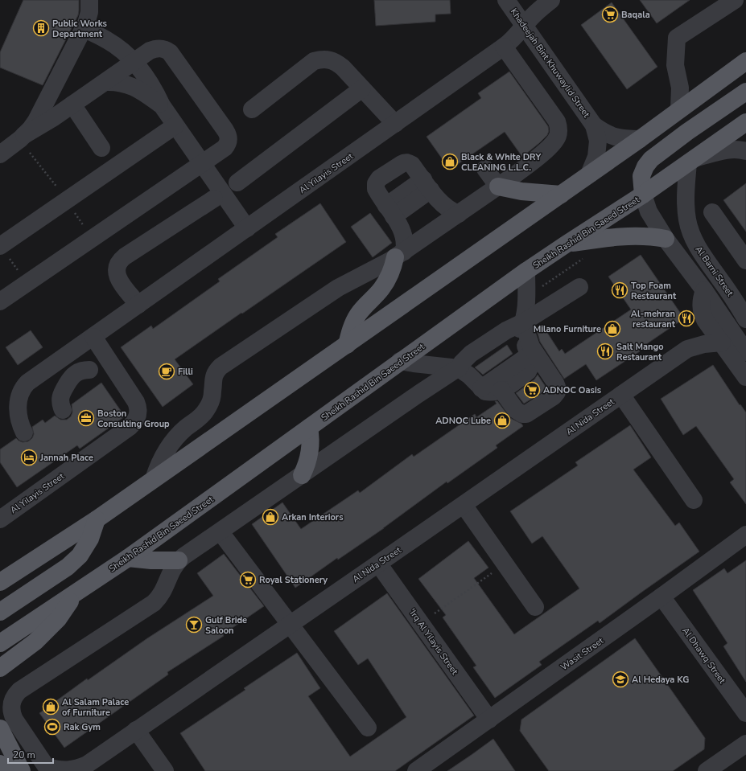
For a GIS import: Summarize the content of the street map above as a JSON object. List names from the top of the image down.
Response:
{
  "streets": {
    "main road": ["Sheikh Rashid Bin Saeed Street"],
    "street": [
      "Khadeejah Bint Khuwaylid Street",
      "Al Yilayis Street",
      "Al Barni Street",
      "Al Nida Street",
      "'Irq Al Yilayis Street",
      "Wasit Street",
      "Al Dhawq Street"
    ]
  },
  "crossings": [
    ["Khadeejah Bint Khuwaylid Street", "Al Yilayis Street"],
    ["Sheikh Rashid Bin Saeed Street", "Al Barni Street"],
    ["Al Nida Street", "'Irq Al Yilayis Street"],
    ["'Irq Al Yilayis Street", "Wasit Street"],
    ["Wasit Street", "Al Dhawq Street"]
  ],
  "places": {
    "supermarket": ["Baqala", "ADNOC Oasis", "Royal Stationery"],
    "building": ["Public Works Department"],
    "shop": [
      "Black & White DRY CLEANING L.L.C.",
      "Milano Furniture",
      "ADNOC Lube",
      "Arkan Interiors",
      "Al Salam Palace of Furniture"
    ],
    "restaurant": ["Top Foam Restaurant", "Al-mehran restaurant", "Salt Mango Restaurant"],
    "cafe": ["Filli"],
    "office": ["Boston Consulting Group"],
    "hotel": ["Jannah Place"],
    "bar": ["Gulf Bride Saloon"],
    "school or university": ["Al Hedaya KG"],
    "sports": ["Rak Gym"]
  },
  "scale_bar": "20 m"
}
